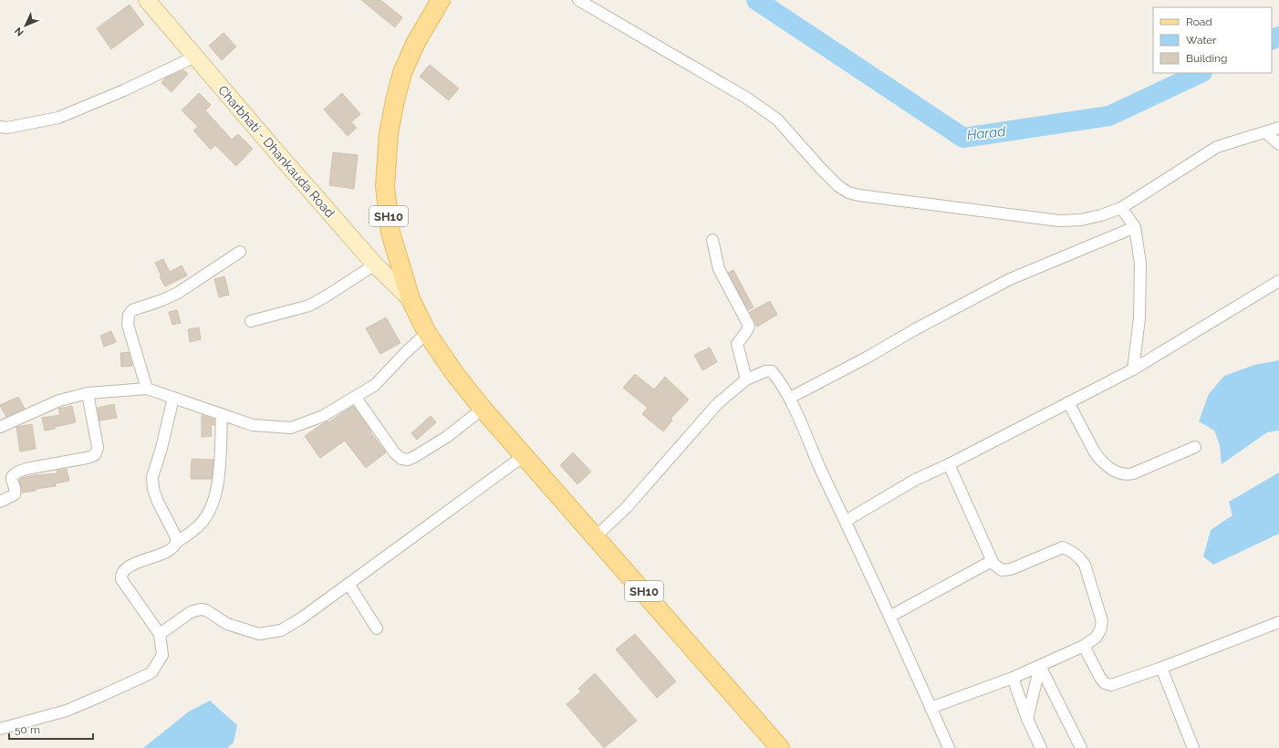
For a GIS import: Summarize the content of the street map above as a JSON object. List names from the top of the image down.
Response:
{
  "streets": {
    "main road": ["SH10"],
    "street": ["Charbhati - Dhankauda Road"]
  },
  "crossings": [
    ["Charbhati - Dhankauda Road", "SH10"]
  ],
  "water": ["Harad"],
  "legend": ["Road", "Water", "Building"],
  "scale_bar": "50 m",
  "north": "bottom left"
}
